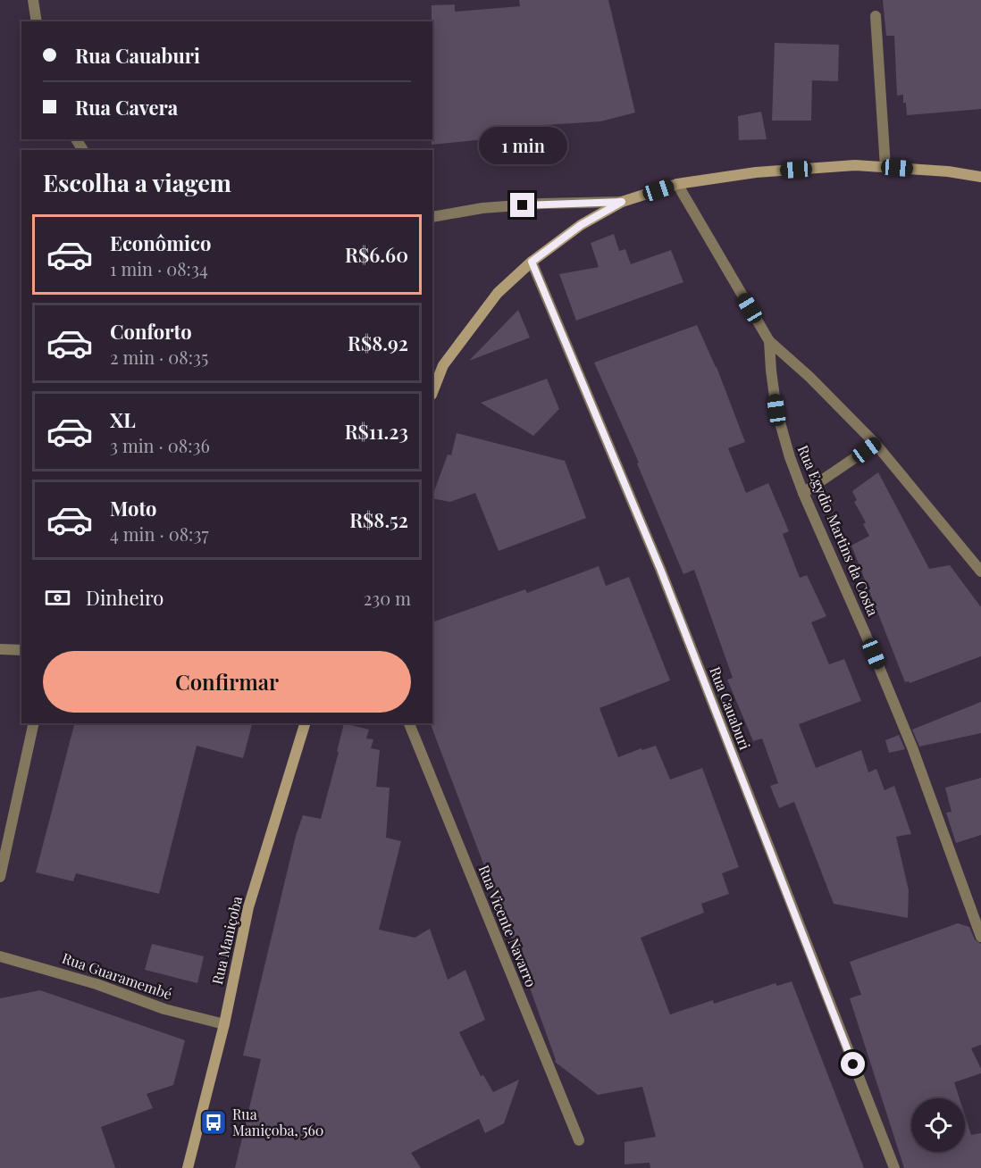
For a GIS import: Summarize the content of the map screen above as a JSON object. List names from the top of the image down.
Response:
{
  "streets": {
    "street": [
      "Rua Egydio Martins da Costa",
      "Rua Cauaburi",
      "Rua Vicente Navarro",
      "Rua Maniçoba",
      "Rua Guaramembé"
    ]
  },
  "crossings": [
    ["Rua Maniçoba", "Rua Guaramembé"]
  ],
  "places": {
    "bus stop": ["Rua Maniçoba, 560"]
  },
  "page": {
    "banner": ["Rua Cauaburi", "Rua Cavera"],
    "bubble": "1 min",
    "heading": "Escolha a viagem",
    "list": [
      {
        "name": "Econômico",
        "note": "1 min · 08:34",
        "value": "R$6.60"
      },
      {
        "name": "Conforto",
        "note": "2 min · 08:35",
        "value": "R$8.92"
      },
      {
        "name": "XL",
        "note": "3 min · 08:36",
        "value": "R$11.23"
      },
      {
        "name": "Moto",
        "note": "4 min · 08:37",
        "value": "R$8.52"
      }
    ],
    "pay": ["Dinheiro", "230 m"],
    "buttons": "Confirmar"
  }
}
